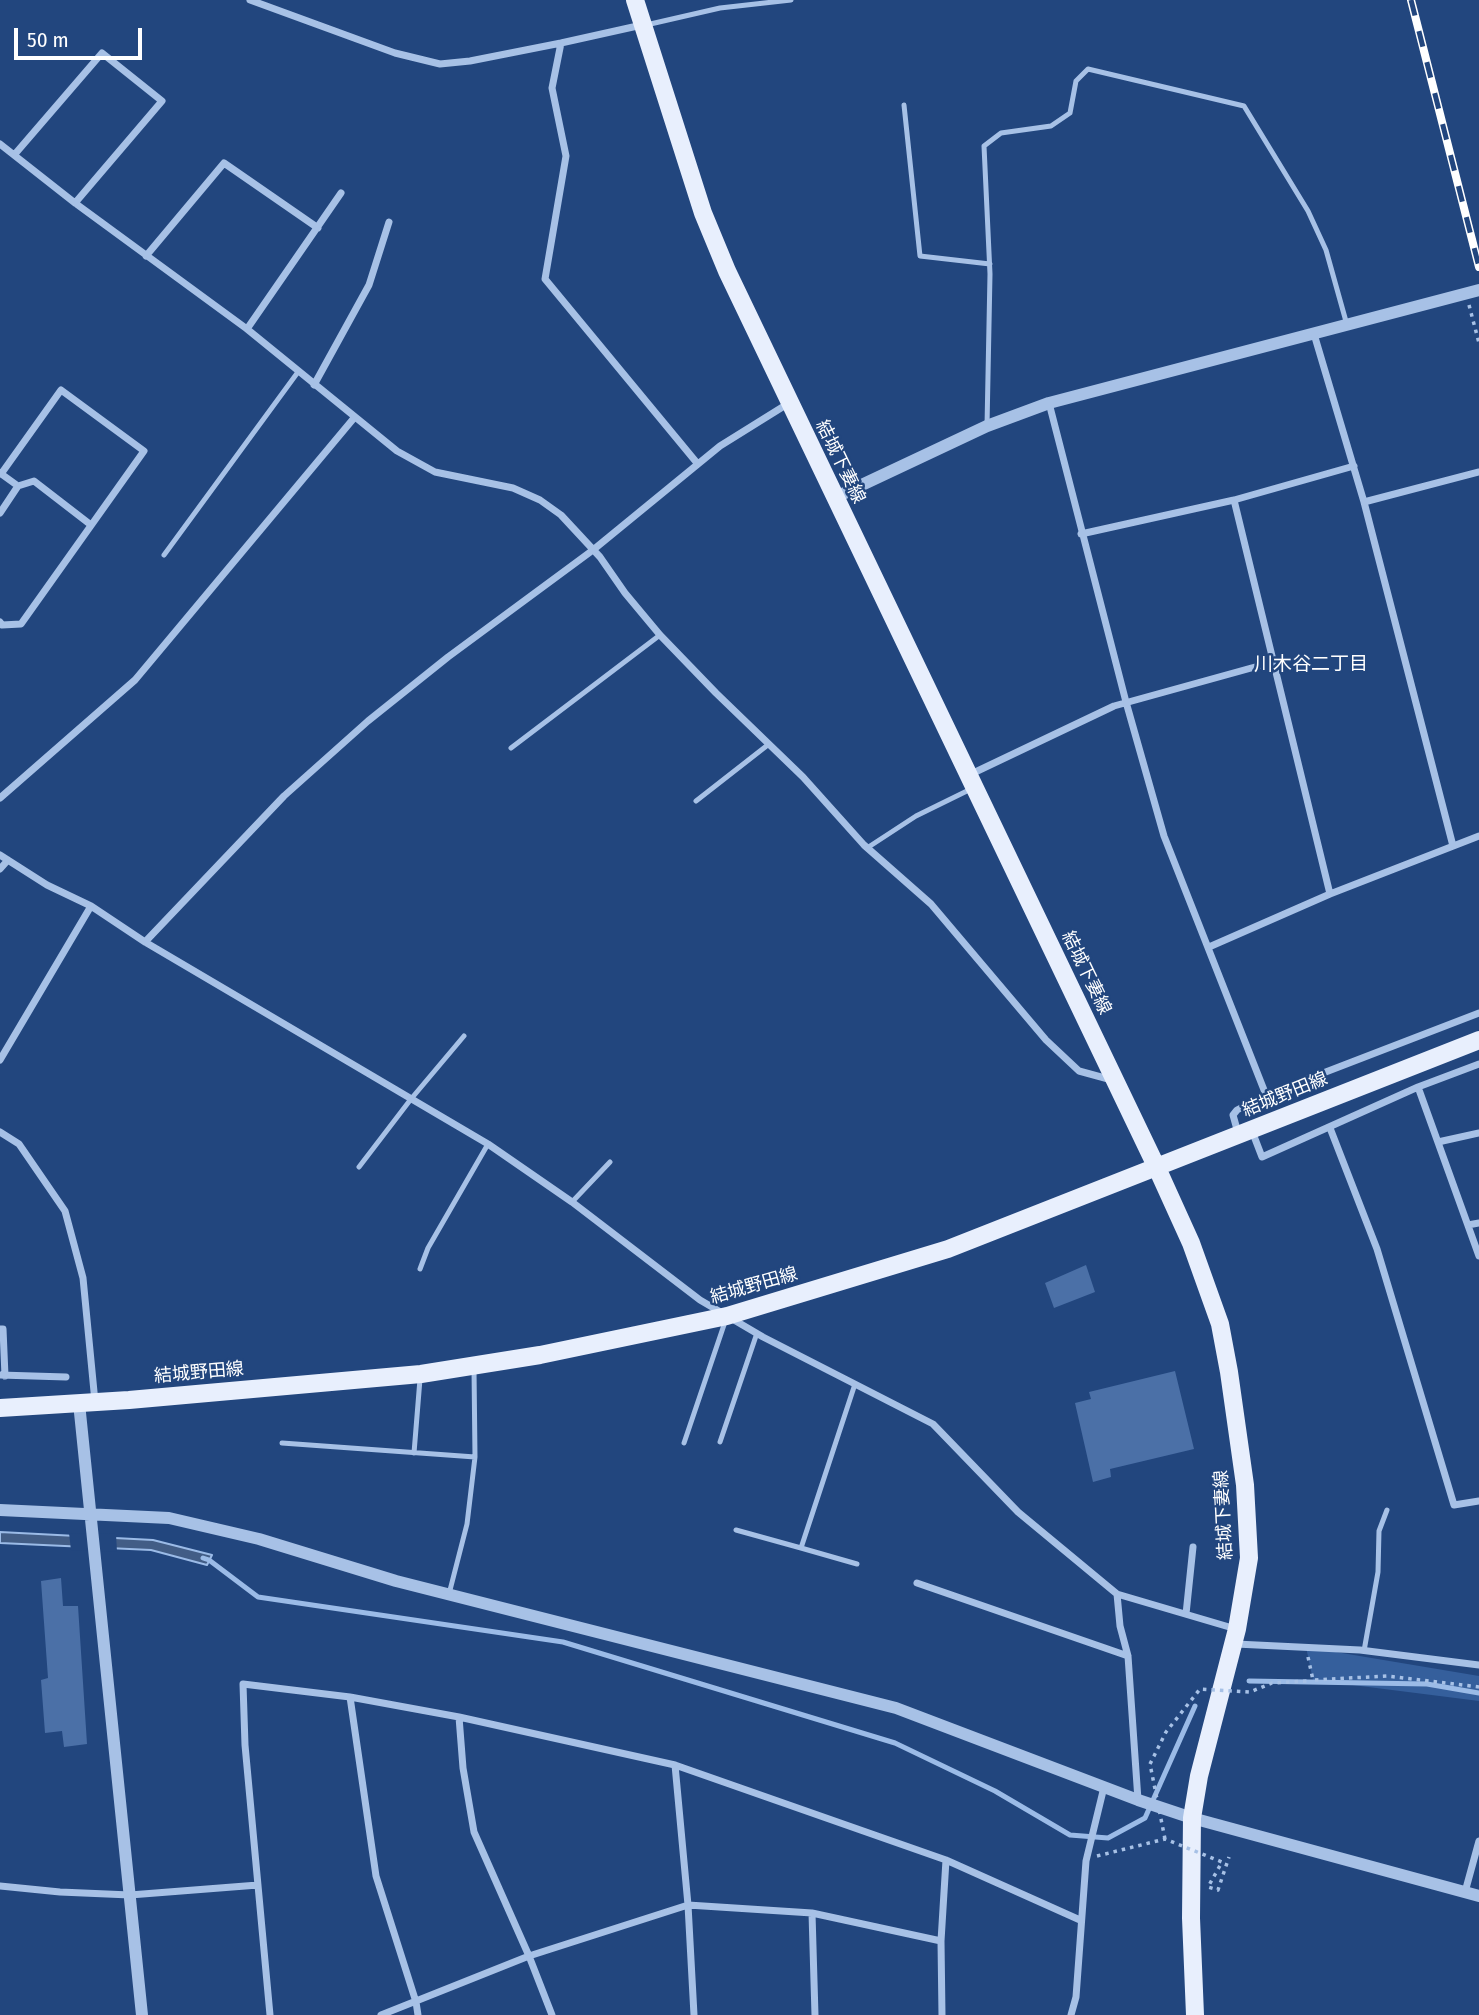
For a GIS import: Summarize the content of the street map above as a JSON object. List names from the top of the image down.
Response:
{
  "streets": {
    "main road": ["結城下妻線", "結城野田線"]
  },
  "crossings": [
    ["結城下妻線", "結城野田線"]
  ],
  "districts": ["川木谷二丁目"],
  "scale_bar": "50 m"
}
